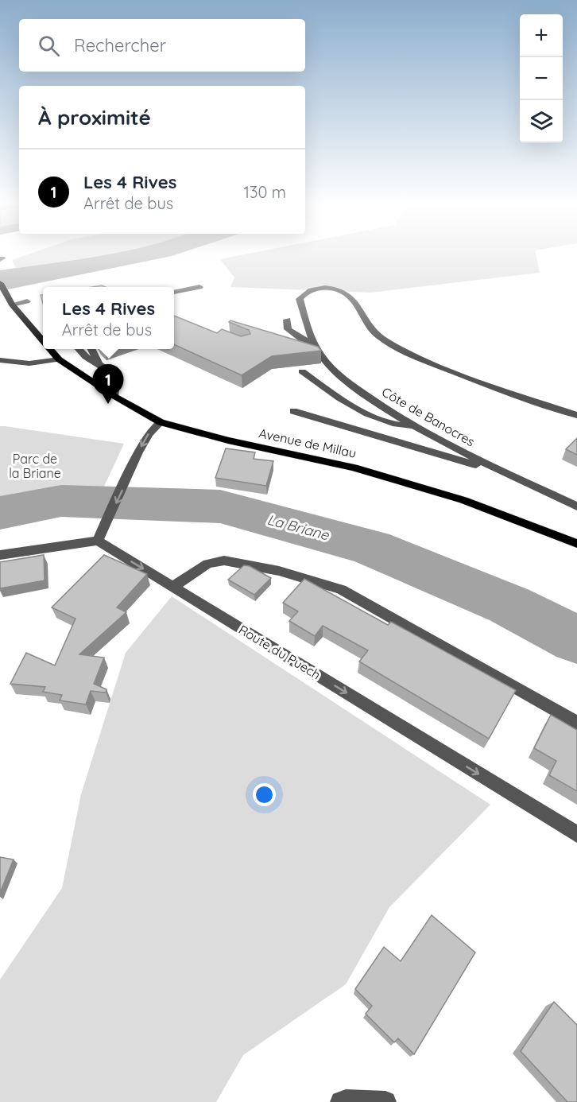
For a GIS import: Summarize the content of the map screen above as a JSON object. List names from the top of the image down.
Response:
{
  "streets": {
    "main road": ["Avenue de Millau"],
    "street": ["Côte de Banocres", "Route du Puech"]
  },
  "water": ["La Briane"],
  "parks": ["Parc de la Briane"],
  "page": {
    "map_buttons": ["+", "−"],
    "search": "Rechercher",
    "heading": "À proximité",
    "list": [
      {
        "mark": "1",
        "name": "Les 4 Rives",
        "note": "Arrêt de bus",
        "value": "130 m"
      }
    ],
    "popup": ["Les 4 Rives", "Arrêt de bus"],
    "pins": "1"
  }
}
